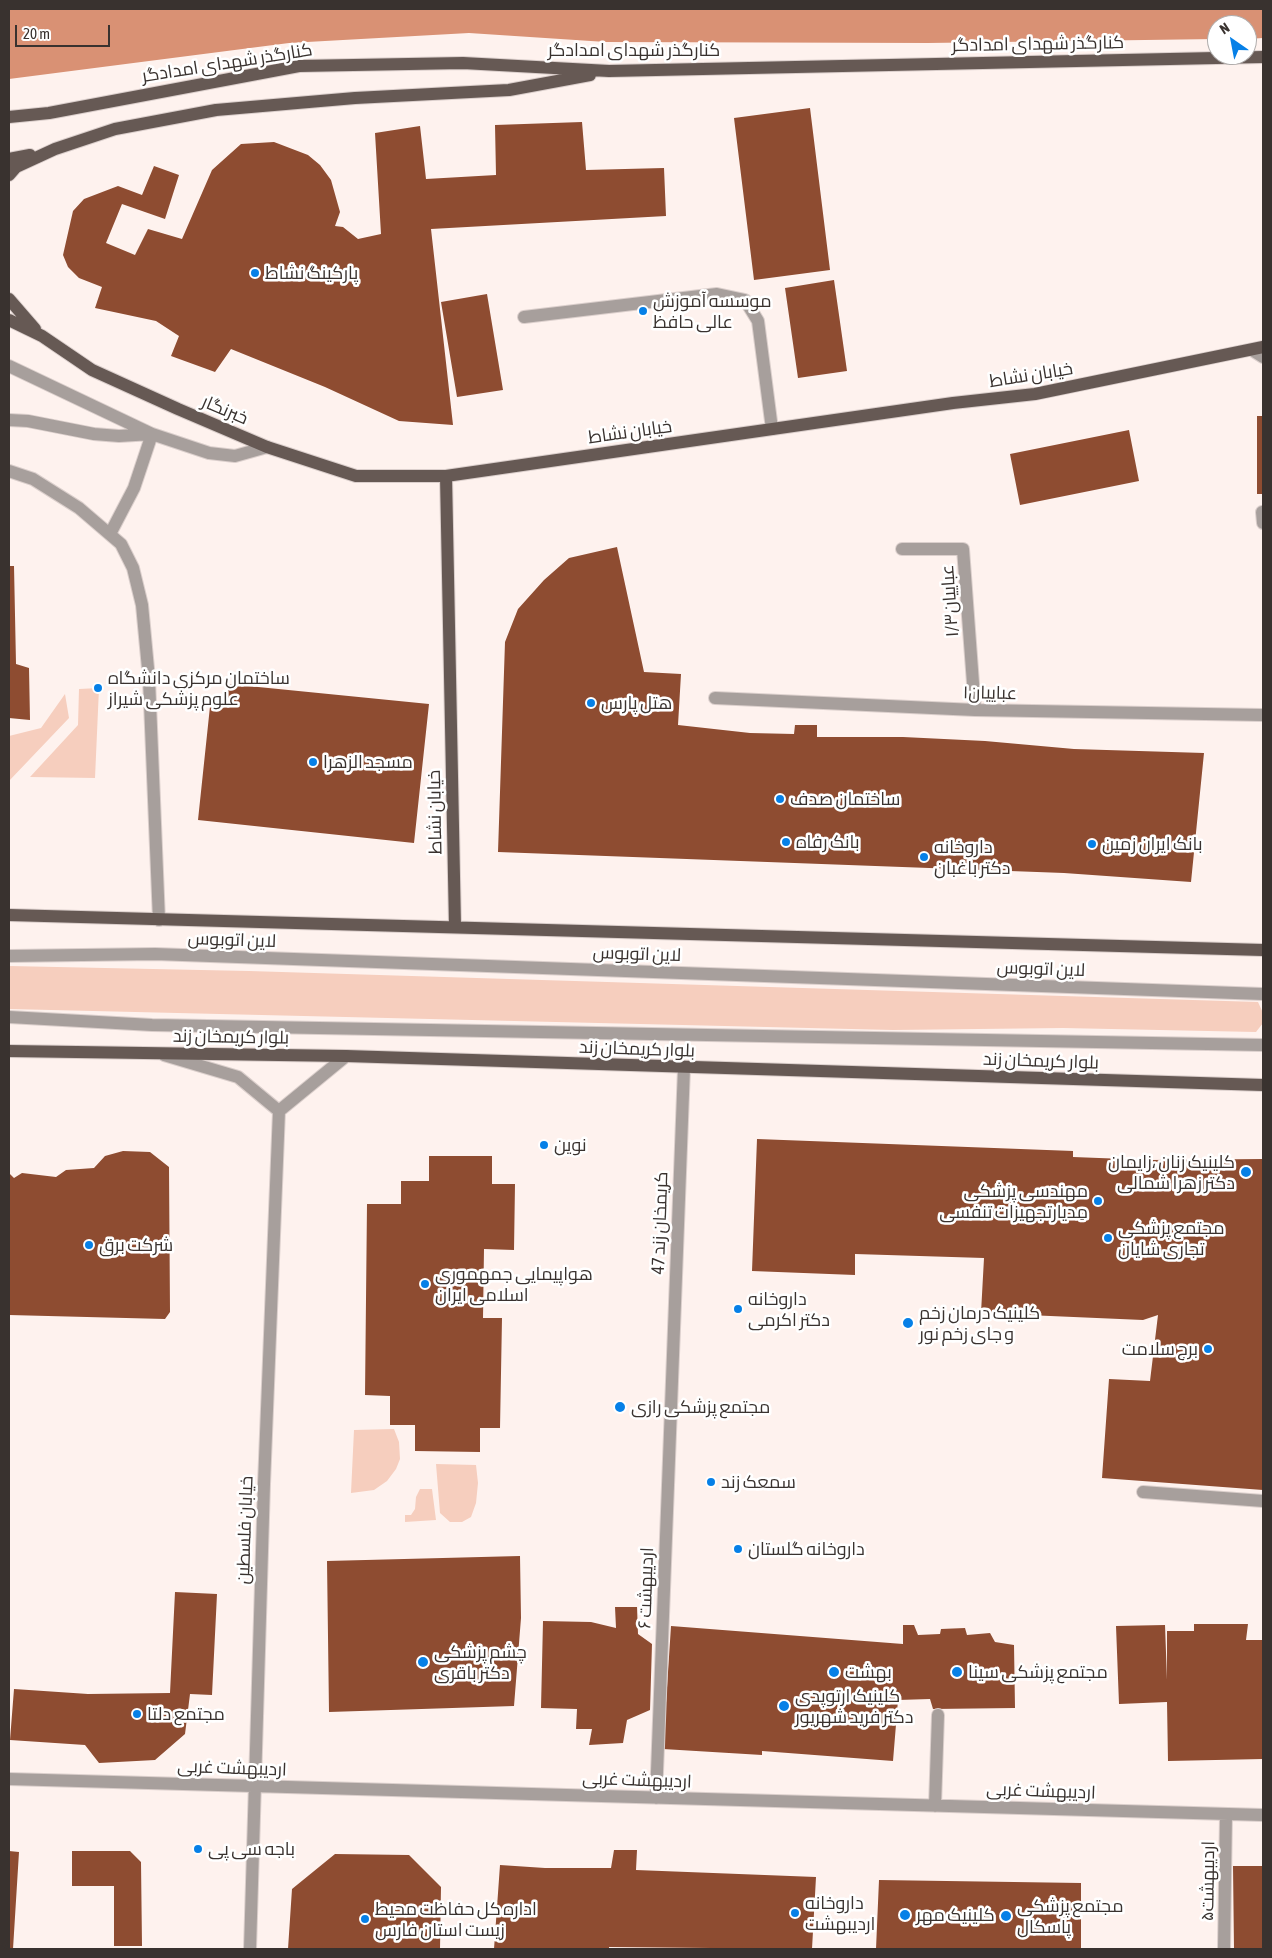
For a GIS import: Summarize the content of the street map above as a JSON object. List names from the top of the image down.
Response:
{
  "streets": {
    "main road": [
      "کنارگذر شهدای امدادگر",
      "خیابان نشاط",
      "خبرنگار",
      "بلوار کریمخان زند"
    ],
    "street": [
      "عباییان۱/۳",
      "عباییان۱",
      "لاین اتوبوس",
      "47 کریمخان زند",
      "خیابان فلسطین",
      "۶ اردیبهشت",
      "اردیبهشت غربی",
      "اردیبهشت۵"
    ]
  },
  "crossings": [
    ["خیابان نشاط", "خبرنگار"],
    ["عباییان۱/۳", "عباییان۱"],
    ["بلوار کریمخان زند", "47 کریمخان زند"],
    ["47 کریمخان زند", "۶ اردیبهشت"],
    ["خیابان فلسطین", "اردیبهشت غربی"],
    ["۶ اردیبهشت", "اردیبهشت غربی"],
    ["اردیبهشت غربی", "اردیبهشت۵"]
  ],
  "places": [
    "پارکینگ نشاط",
    "موسسه آموزش عالی حافظ",
    "ساختمان مرکزی دانشگاه علوم پزشکی شیراز",
    "هتل پارس",
    "مسجد الزهرا",
    "ساختمان صدف",
    "بانک رفاه",
    "بانک ایران زمین",
    "داروخانه دکتر باغبان",
    "نوین",
    "کلینیک زنان ،زایمان دکتر زهرا شمالی",
    "مهندسی پزشکی مِدیارتجهیزات تنفسی",
    "مجتمع پزشکی تجاری شایان",
    "شرکت برق",
    "هواپیمایی جمهموری اسلامی ایران",
    "داروخانه دکتر اکرمی",
    "کلینیک درمان زخم و جای زخم نور",
    "برج سلامت",
    "مجتمع پزشکی رازی",
    "سمعک زند",
    "داروخانه گلستان",
    "چشم پزشکی دکتر باقری",
    "بهشت",
    "مجتمع پزشکی سینا",
    "کلینیک ارتوپدی دکتر فرید شهریور",
    "مجتمع دلتا",
    "باجه سی پی",
    "داروخانه اردیبهشت",
    "کلینیک مهر",
    "مجتمع پزشکی پاسکال",
    "اداره کل حفاظت محیط زیست استان فارس"
  ],
  "scale_bar": "20 m",
  "north": "top left"
}
